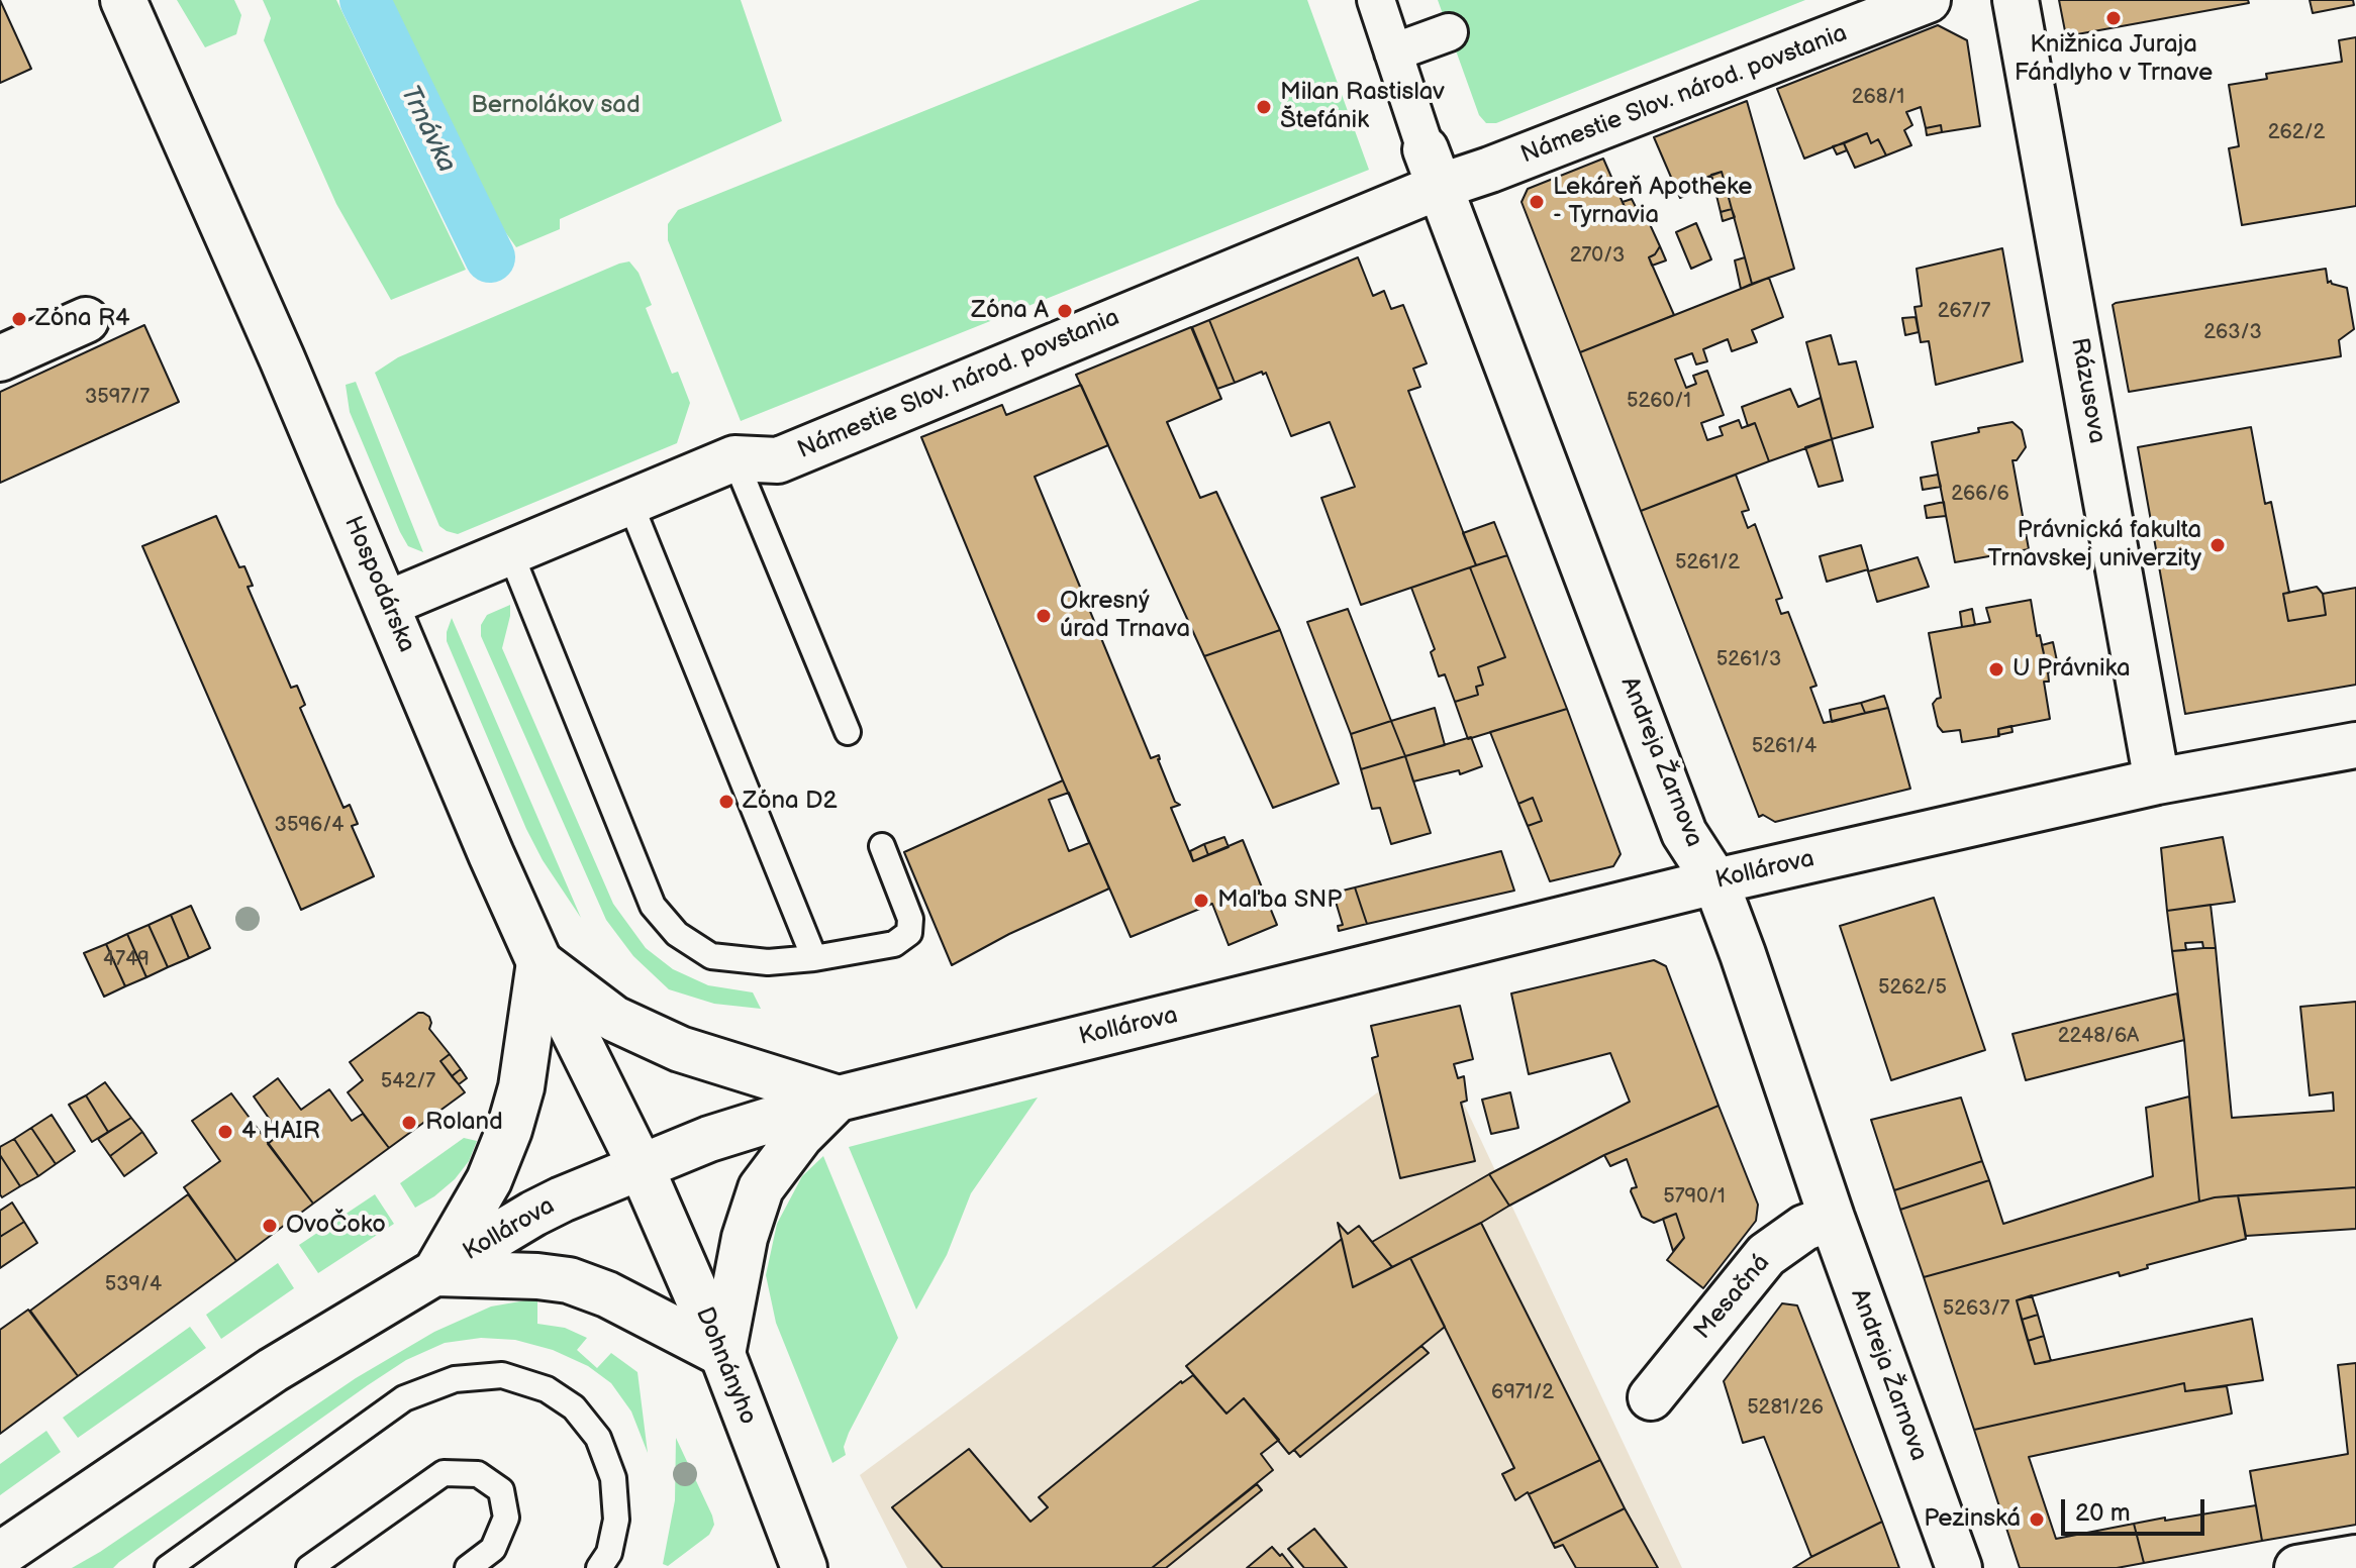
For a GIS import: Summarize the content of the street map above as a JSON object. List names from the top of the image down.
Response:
{
  "streets": {
    "street": [
      "Námestie Slov. národ. povstania",
      "Rázusova",
      "Hospodárska",
      "Andreja Žarnova",
      "Kollárova",
      "Mesačná",
      "Dohnányho"
    ]
  },
  "crossings": [
    ["Námestie Slov. národ. povstania", "Hospodárska"],
    ["Námestie Slov. národ. povstania", "Andreja Žarnova"],
    ["Rázusova", "Kollárova"],
    ["Hospodárska", "Kollárova"],
    ["Hospodárska", "Dohnányho"],
    ["Andreja Žarnova", "Kollárova"],
    ["Andreja Žarnova", "Mesačná"],
    ["Kollárova", "Dohnányho"]
  ],
  "water": ["Trnávka"],
  "parks": ["Bernolákov sad"],
  "places": [
    "Knižnica Juraja Fándlyho v Trnave",
    "Milan Rastislav Štefánik",
    "Lekáreň Apotheke - Tyrnavia",
    "Zóna A",
    "Zóna R4",
    "Právnická fakulta Trnavskej univerzity",
    "Okresný úrad Trnava",
    "U Právnika",
    "Zóna D2",
    "Maľba SNP",
    "Roland",
    "4 HAIR",
    "OvoČoko",
    "Pezinská"
  ],
  "house_numbers": [
    "268/1",
    "262/2",
    "270/3",
    "267/7",
    "263/3",
    "3597/7",
    "5260/1",
    "266/6",
    "5261/2",
    "5261/3",
    "5261/4",
    "3596/4",
    "4749",
    "5262/5",
    "2248/6A",
    "542/7",
    "5790/1",
    "539/4",
    "5263/7",
    "6971/2",
    "5281/26"
  ],
  "scale_bar": "20 m"
}
